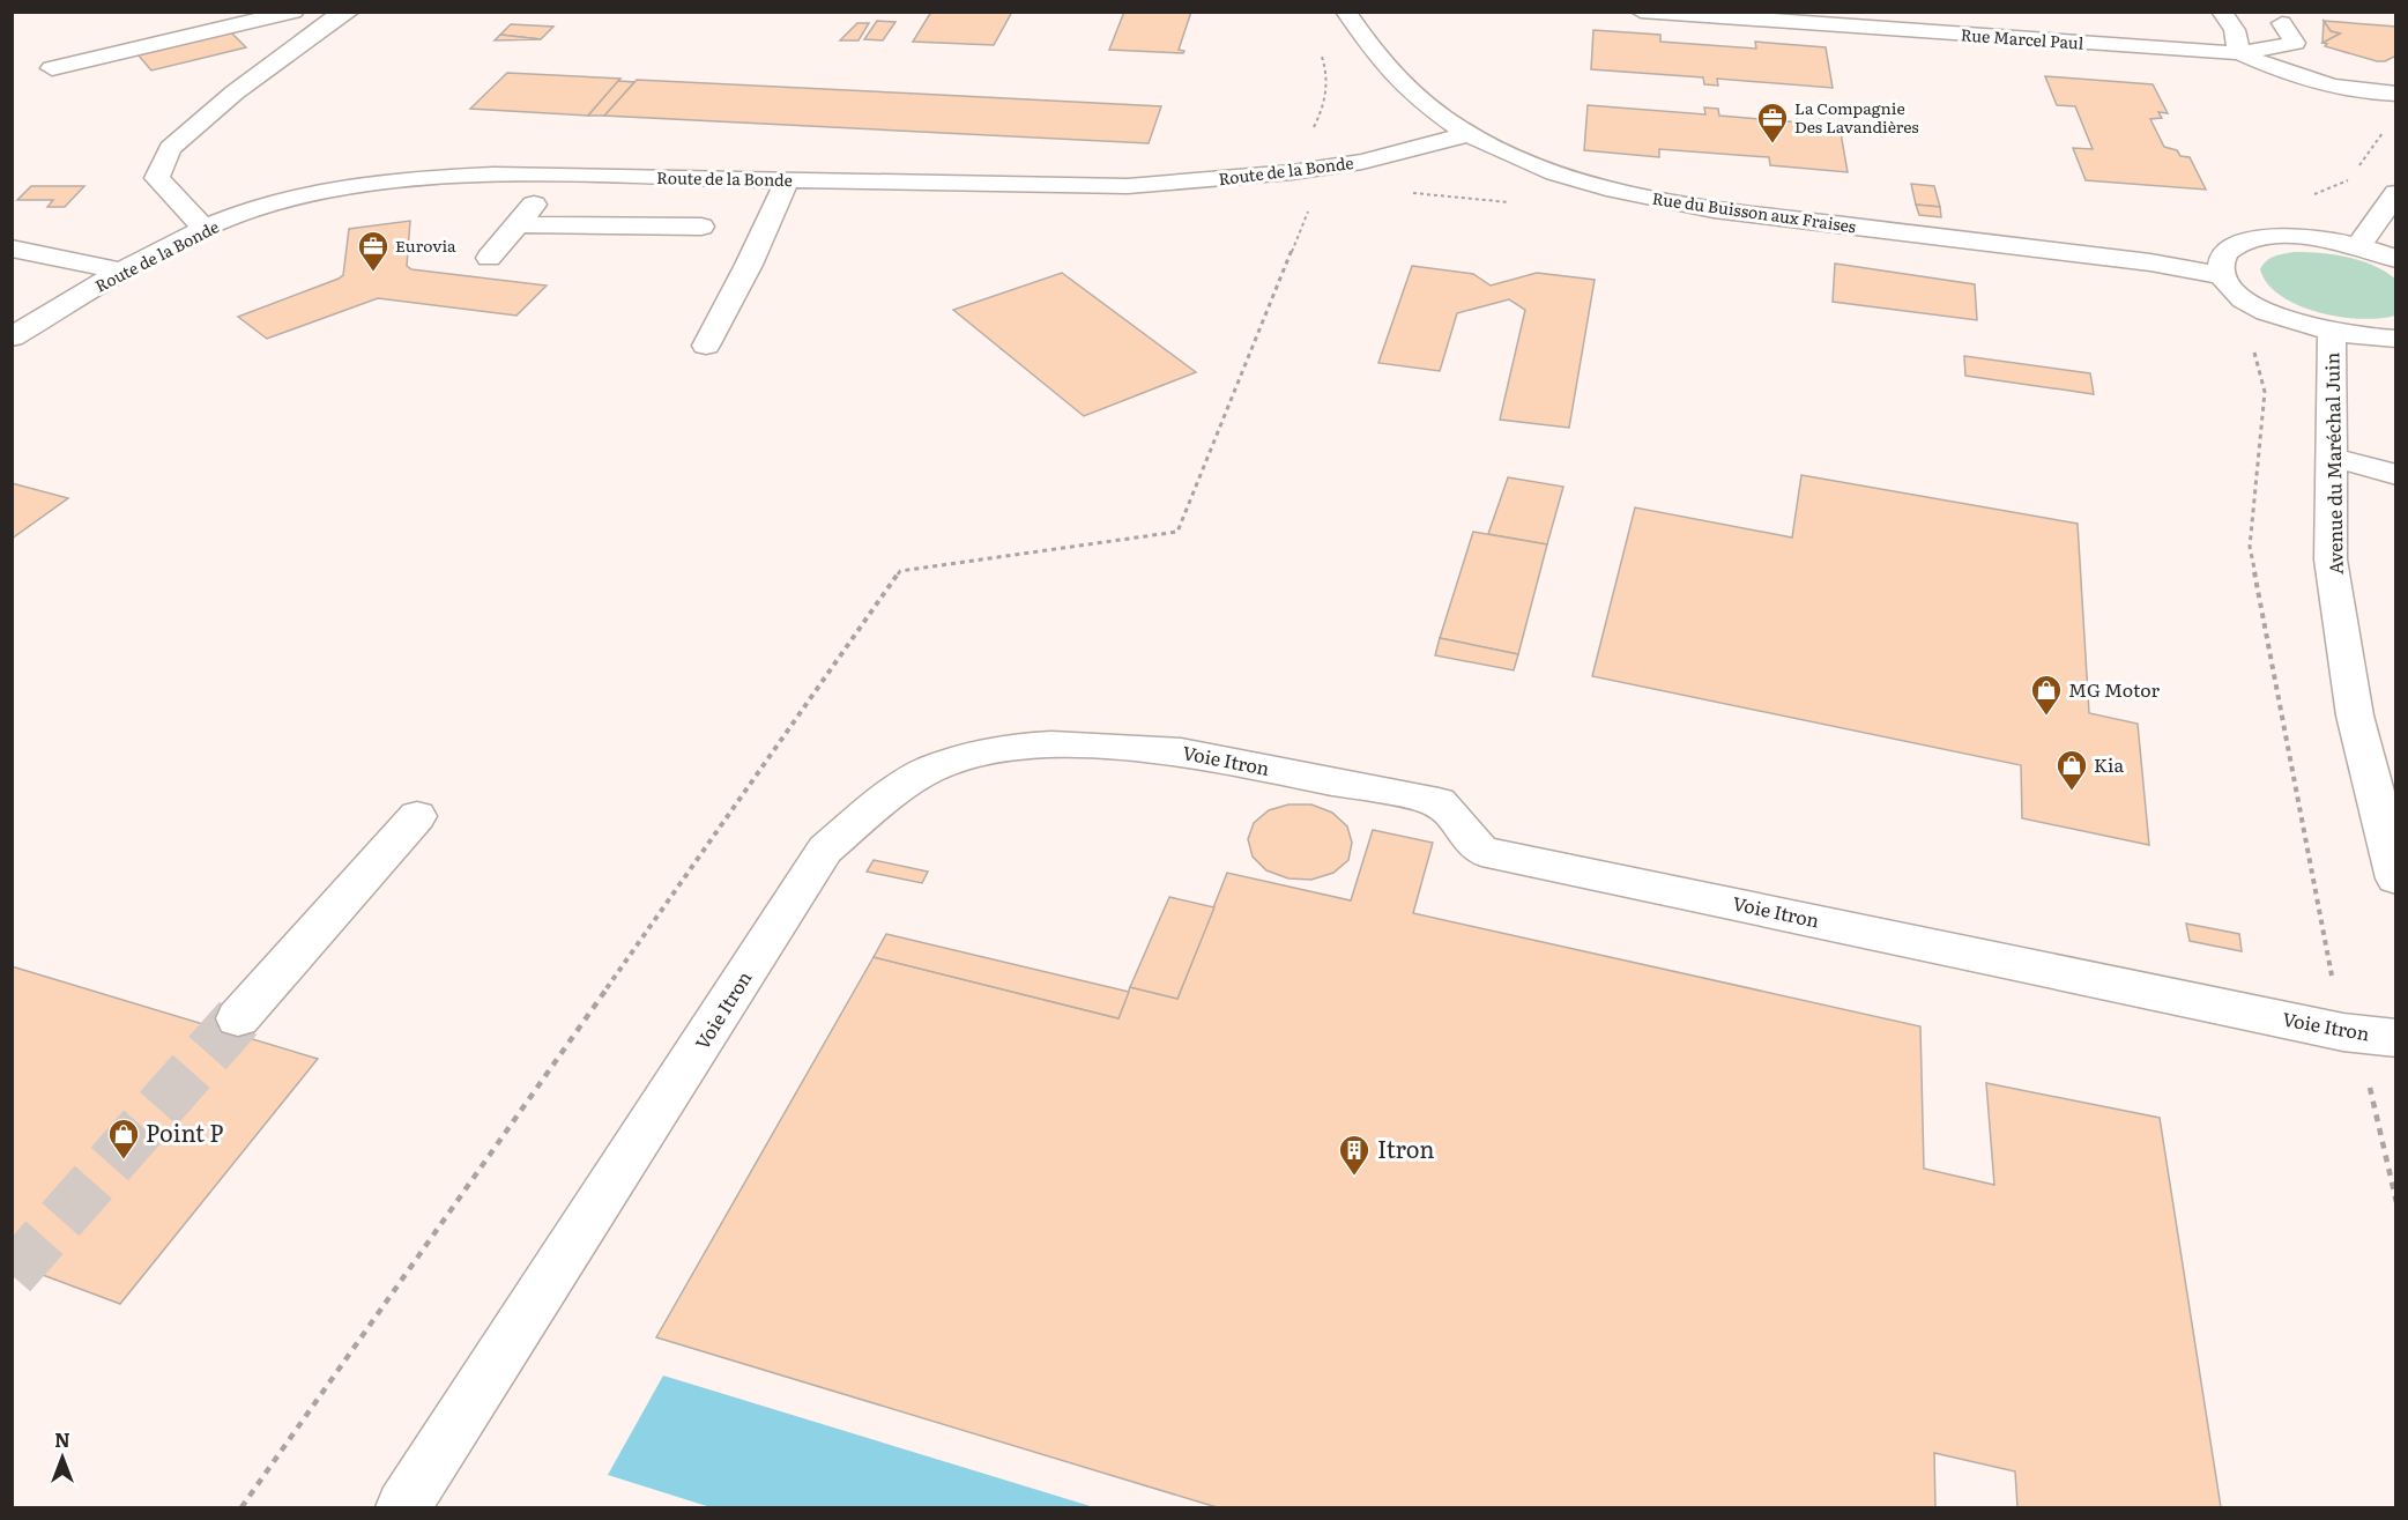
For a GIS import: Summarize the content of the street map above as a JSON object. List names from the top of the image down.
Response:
{
  "streets": {
    "street": [
      "Rue Marcel Paul",
      "Route de la Bonde",
      "Rue du Buisson aux Fraises",
      "Avenue du Maréchal Juin",
      "Voie Itron"
    ]
  },
  "crossings": [
    ["Route de la Bonde", "Rue du Buisson aux Fraises"]
  ],
  "places": {
    "office": ["La Compagnie Des Lavandières", "Eurovia"],
    "shop": ["MG Motor", "Kia", "Point P"],
    "building": ["Itron"]
  },
  "north": "top"
}
